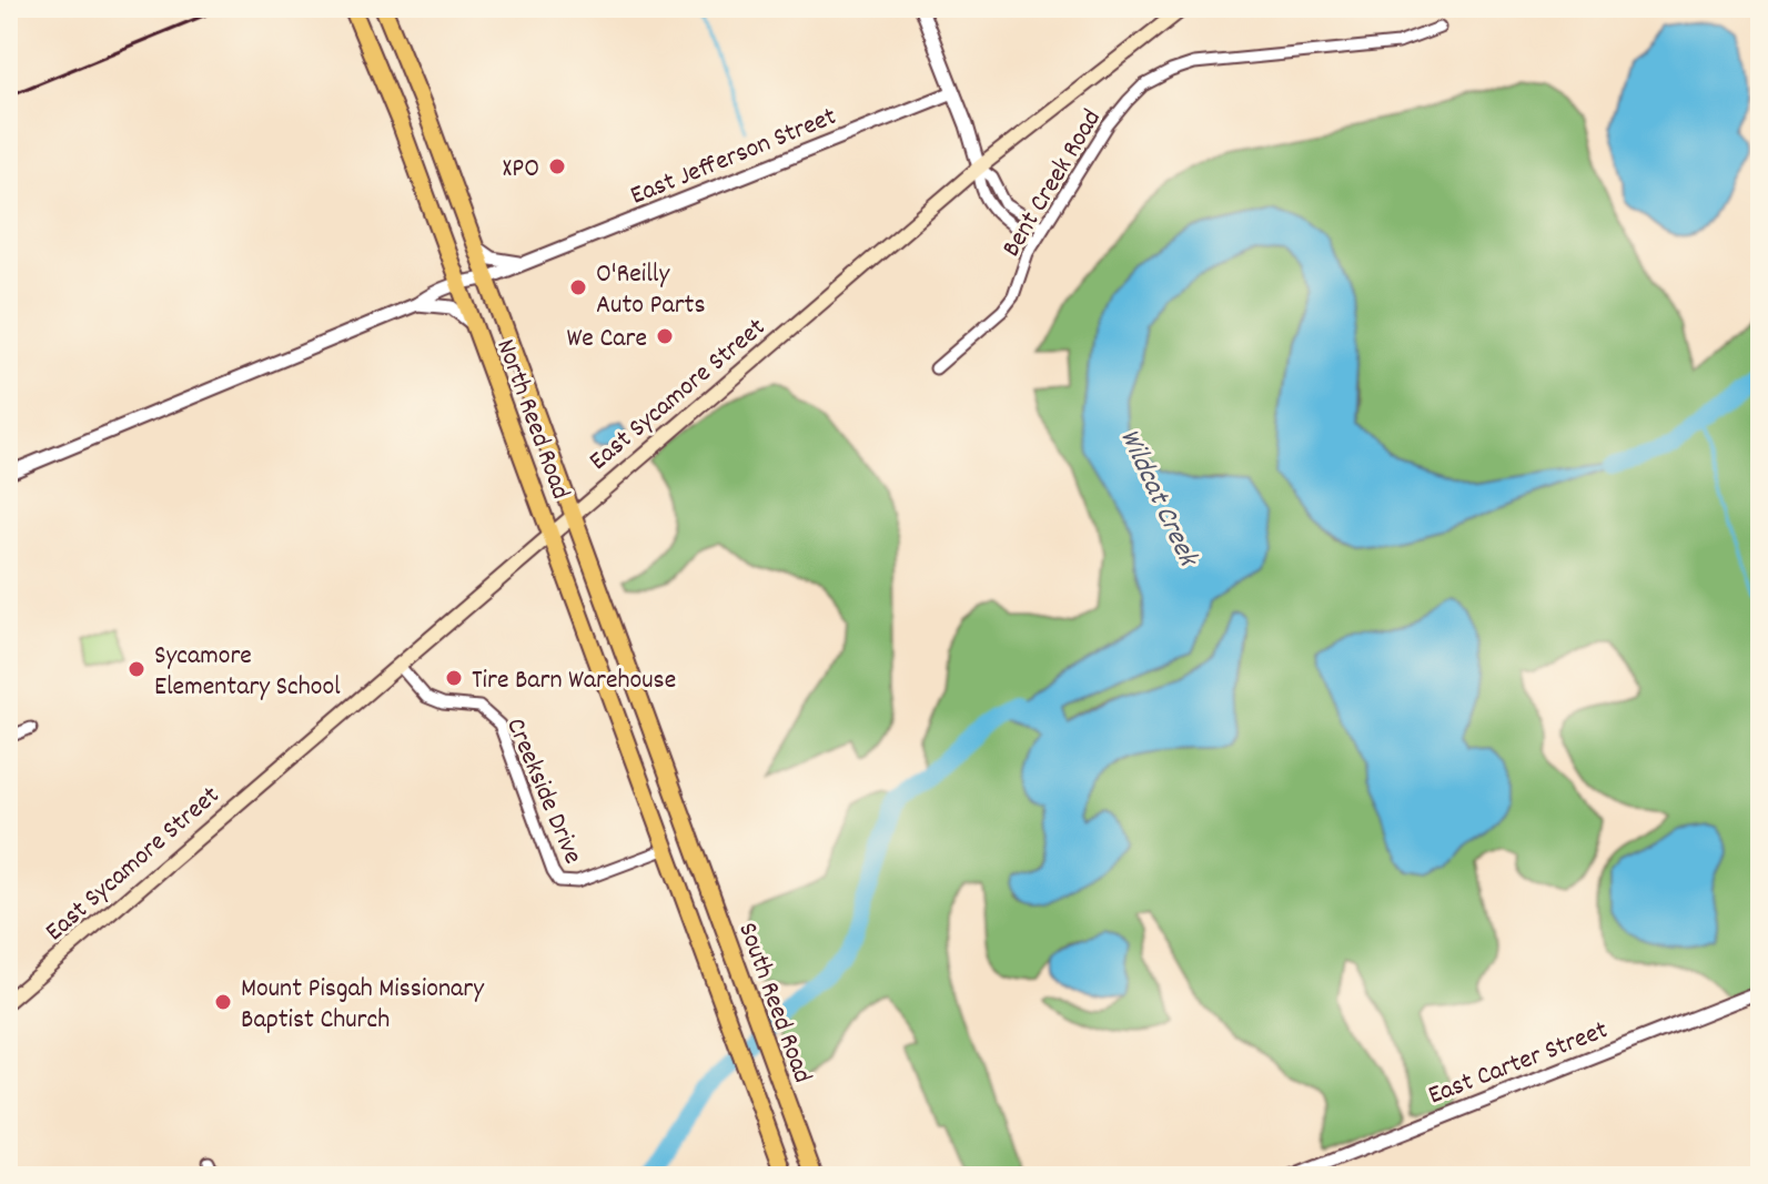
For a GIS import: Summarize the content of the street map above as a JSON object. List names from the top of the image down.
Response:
{
  "streets": {
    "main road": ["East Sycamore Street", "North Reed Road", "South Reed Road"],
    "street": [
      "East Jefferson Street",
      "Bent Creek Road",
      "Creekside Drive",
      "East Carter Street"
    ]
  },
  "crossings": [
    ["East Jefferson Street", "North Reed Road"],
    ["East Sycamore Street", "North Reed Road"],
    ["East Sycamore Street", "Creekside Drive"],
    ["North Reed Road", "Creekside Drive"],
    ["North Reed Road", "South Reed Road"],
    ["Creekside Drive", "South Reed Road"]
  ],
  "water": ["Wildcat Creek"],
  "places": [
    "XPO",
    "O'Reilly Auto Parts",
    "We Care",
    "Sycamore Elementary School",
    "Tire Barn Warehouse",
    "Mount Pisgah Missionary Baptist Church"
  ]
}
